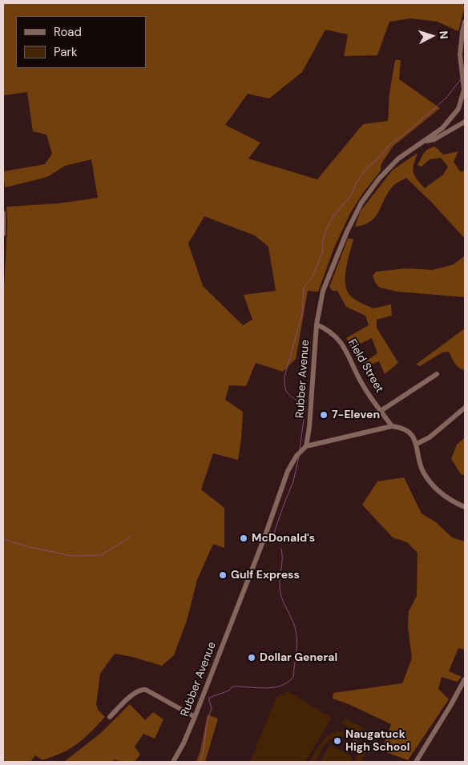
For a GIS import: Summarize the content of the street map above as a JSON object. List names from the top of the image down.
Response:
{
  "streets": {
    "street": ["Field Street", "Rubber Avenue"]
  },
  "crossings": [
    ["Field Street", "Rubber Avenue"]
  ],
  "places": [
    "7-Eleven",
    "McDonald's",
    "Gulf Express",
    "Dollar General",
    "Naugatuck High School"
  ],
  "legend": ["Road", "Park"],
  "north": "right"
}
